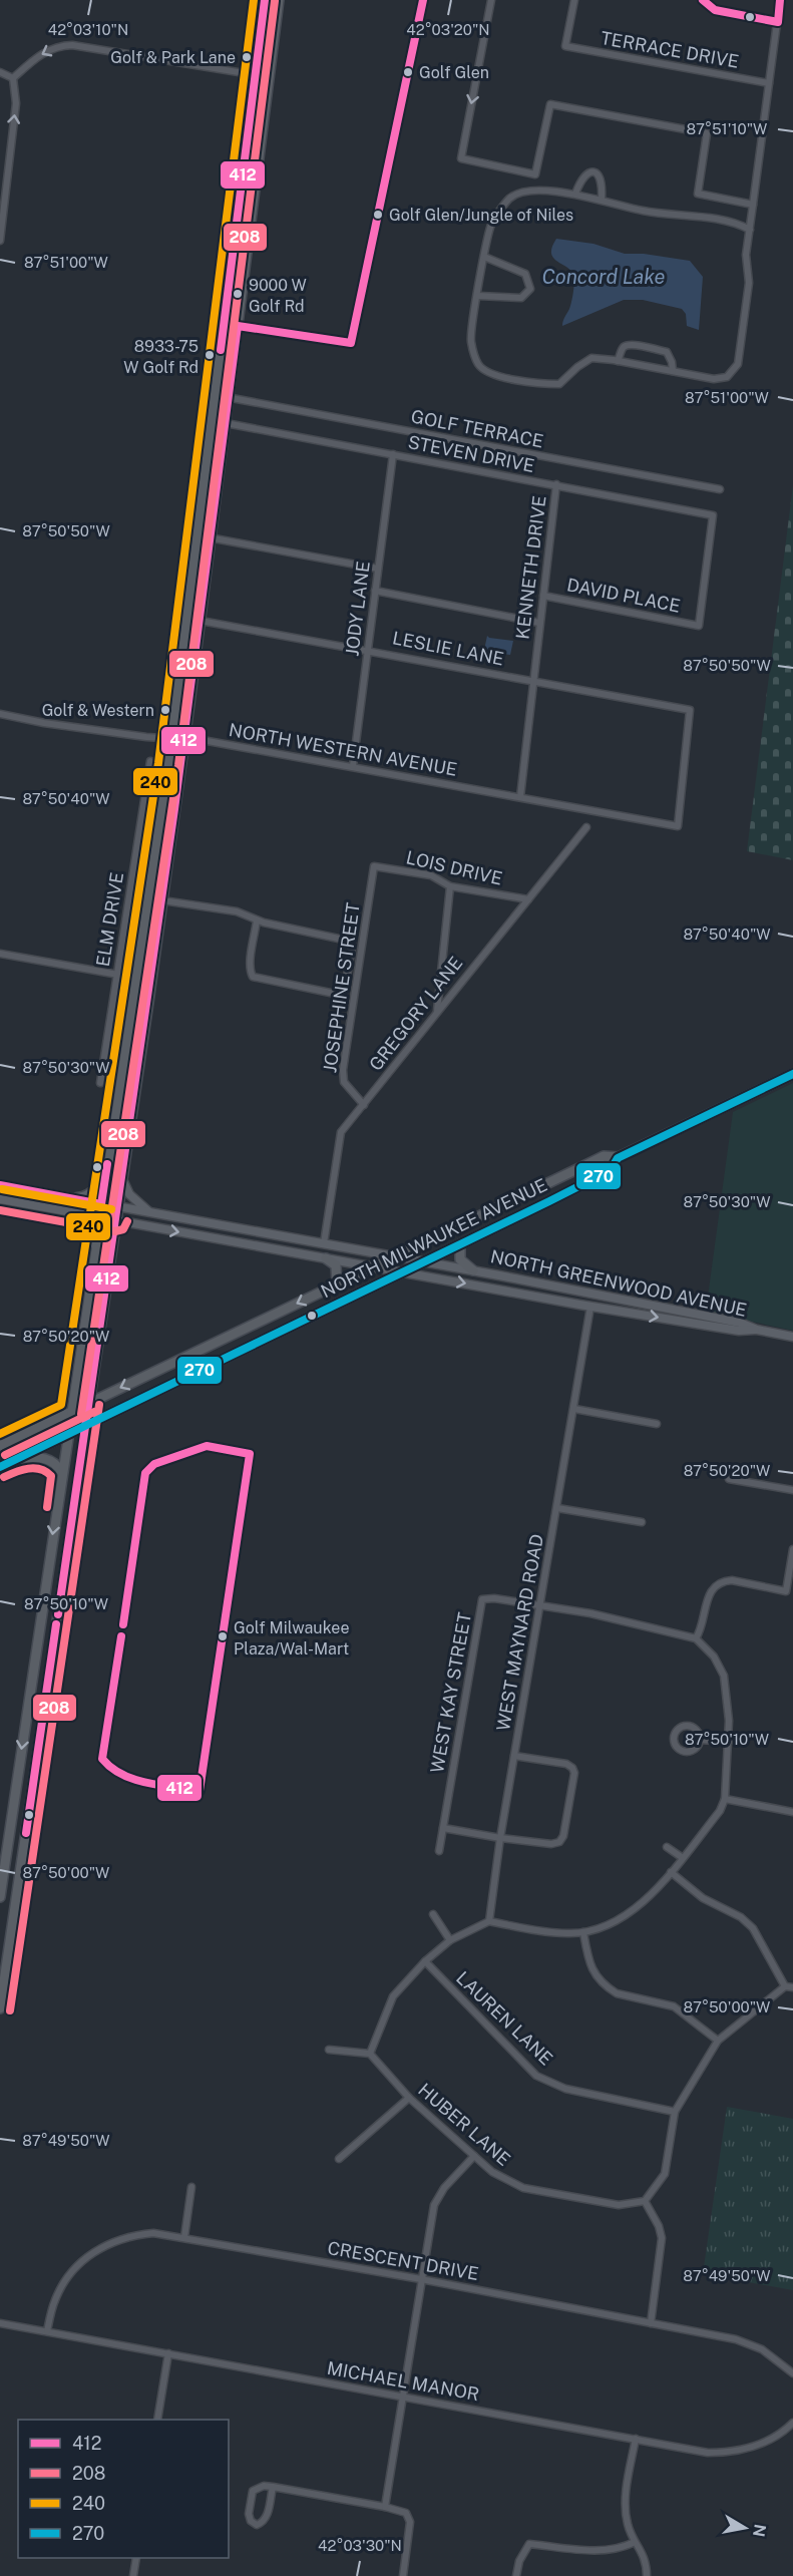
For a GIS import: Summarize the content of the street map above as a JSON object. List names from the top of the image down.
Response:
{
  "streets": {
    "main road": ["NORTH MILWAUKEE AVENUE", "NORTH GREENWOOD AVENUE"],
    "street": [
      "TERRACE DRIVE",
      "GOLF TERRACE",
      "STEVEN DRIVE",
      "KENNETH DRIVE",
      "DAVID PLACE",
      "JODY LANE",
      "LESLIE LANE",
      "NORTH WESTERN AVENUE",
      "LOIS DRIVE",
      "ELM DRIVE",
      "JOSEPHINE STREET",
      "GREGORY LANE",
      "WEST MAYNARD ROAD",
      "WEST KAY STREET",
      "LAUREN LANE",
      "HUBER LANE",
      "CRESCENT DRIVE",
      "MICHAEL MANOR"
    ]
  },
  "crossings": [
    ["STEVEN DRIVE", "KENNETH DRIVE"],
    ["STEVEN DRIVE", "DAVID PLACE"],
    ["STEVEN DRIVE", "JODY LANE"],
    ["KENNETH DRIVE", "DAVID PLACE"],
    ["KENNETH DRIVE", "LESLIE LANE"],
    ["KENNETH DRIVE", "NORTH WESTERN AVENUE"],
    ["JODY LANE", "LESLIE LANE"],
    ["JODY LANE", "NORTH WESTERN AVENUE"],
    ["LESLIE LANE", "NORTH WESTERN AVENUE"],
    ["LOIS DRIVE", "JOSEPHINE STREET"],
    ["LOIS DRIVE", "GREGORY LANE"],
    ["JOSEPHINE STREET", "GREGORY LANE"],
    ["GREGORY LANE", "NORTH GREENWOOD AVENUE"],
    ["NORTH MILWAUKEE AVENUE", "NORTH GREENWOOD AVENUE"],
    ["NORTH GREENWOOD AVENUE", "WEST MAYNARD ROAD"],
    ["WEST MAYNARD ROAD", "WEST KAY STREET"],
    ["CRESCENT DRIVE", "MICHAEL MANOR"]
  ],
  "water": ["Concord Lake"],
  "places": [
    "Golf & Park Lane",
    "Golf Glen",
    "Golf Glen/Jungle of Niles",
    "9000 W Golf Rd",
    "8933-75 W Golf Rd",
    "Golf & Western",
    "Golf Milwaukee Plaza/Wal-Mart"
  ],
  "lines": [
    "transit line 412",
    "transit line 240",
    "transit line 208",
    "transit line 270"
  ],
  "legend": [
    "412",
    "208",
    "240",
    "270"
  ],
  "north": "right",
  "coordinates": [
    "42°03'20\"N",
    "42°03'10\"N",
    "87°51'10\"W",
    "87°51'00\"W",
    "87°50'50\"W",
    "87°50'40\"W",
    "87°50'30\"W",
    "87°50'20\"W",
    "87°50'10\"W",
    "87°50'00\"W",
    "87°49'50\"W",
    "42°03'30\"N"
  ]
}
